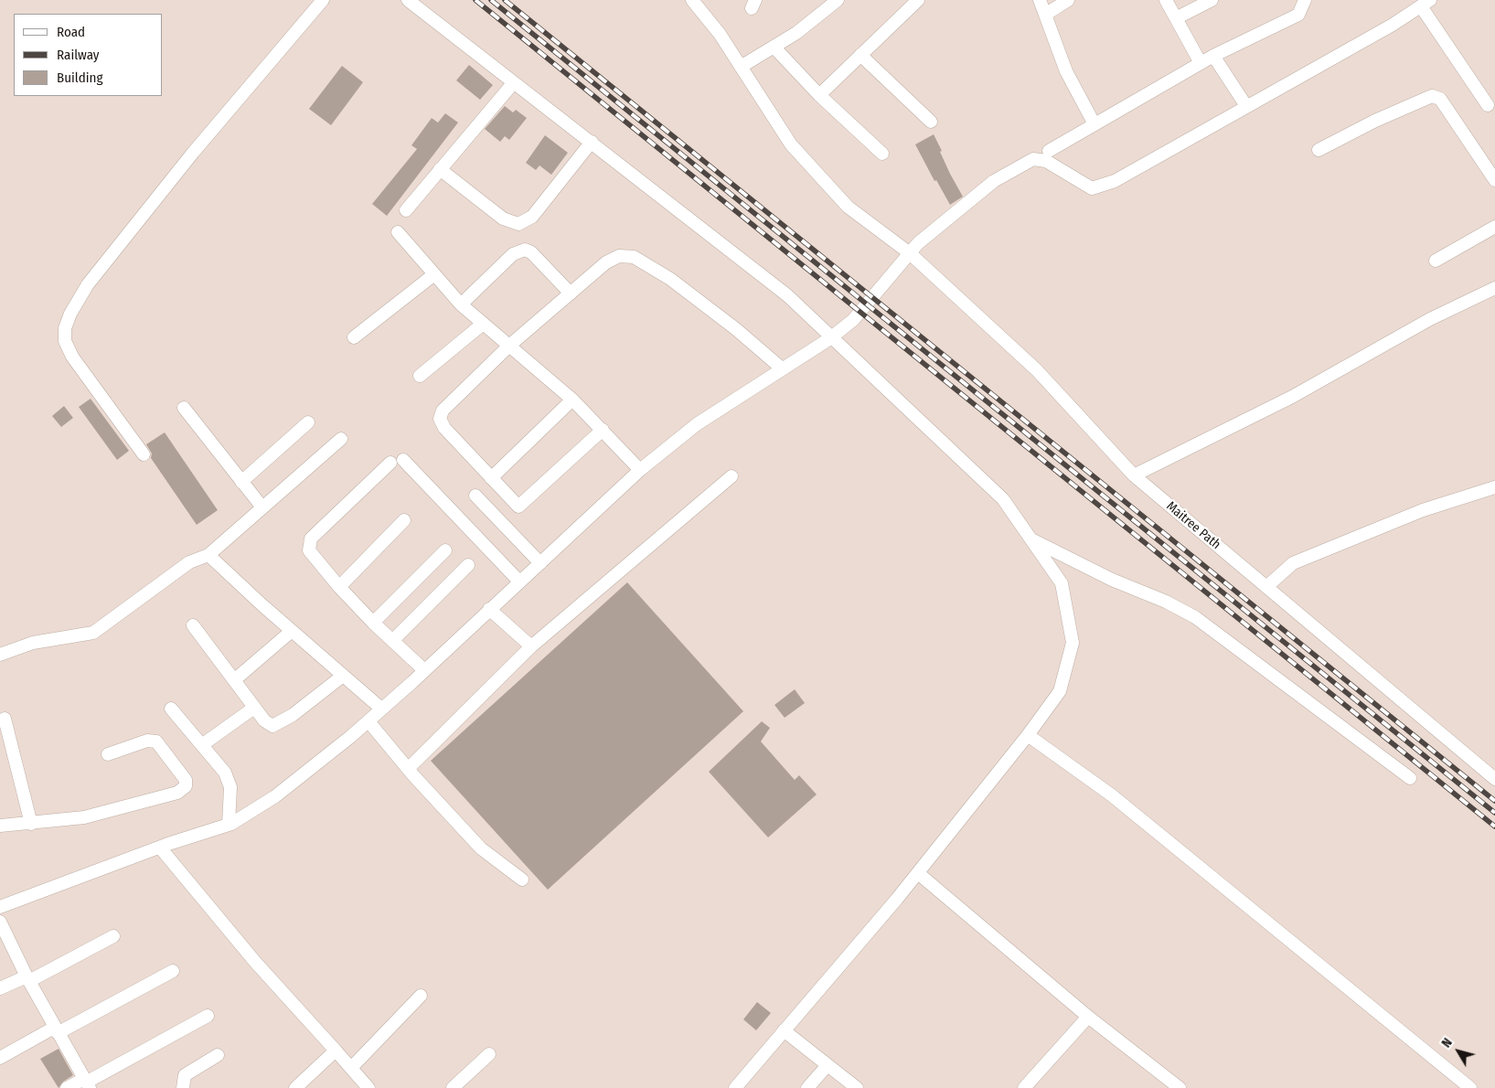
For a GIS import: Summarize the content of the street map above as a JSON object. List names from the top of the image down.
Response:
{
  "streets": {
    "street": ["Maitree Path"]
  },
  "legend": ["Road", "Railway", "Building"],
  "north": "top left"
}
